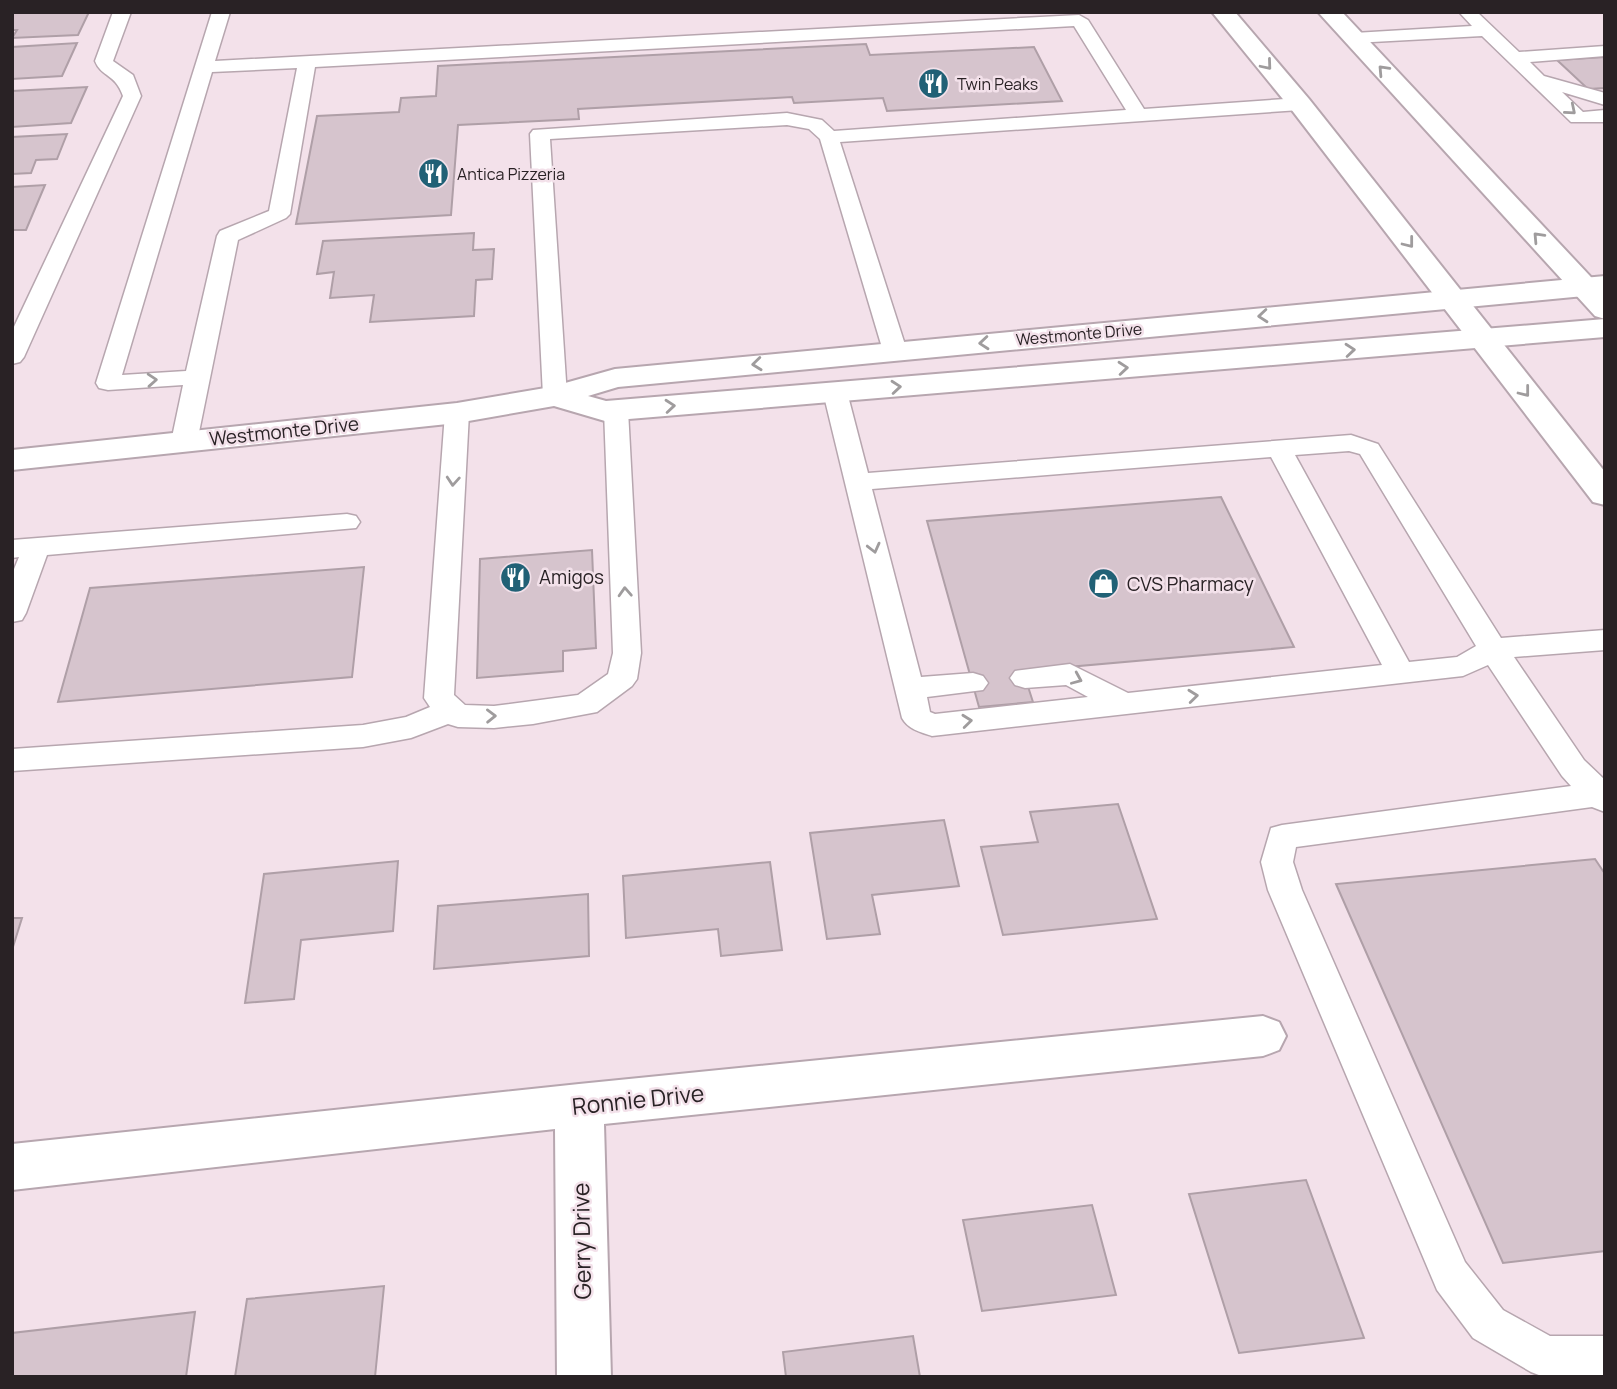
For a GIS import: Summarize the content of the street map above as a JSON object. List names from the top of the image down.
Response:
{
  "streets": {
    "street": ["Westmonte Drive", "Ronnie Drive", "Gerry Drive"]
  },
  "crossings": [
    ["Ronnie Drive", "Gerry Drive"]
  ],
  "places": {
    "restaurant": ["Twin Peaks", "Antica Pizzeria", "Amigos"],
    "shop": ["CVS Pharmacy"]
  }
}
